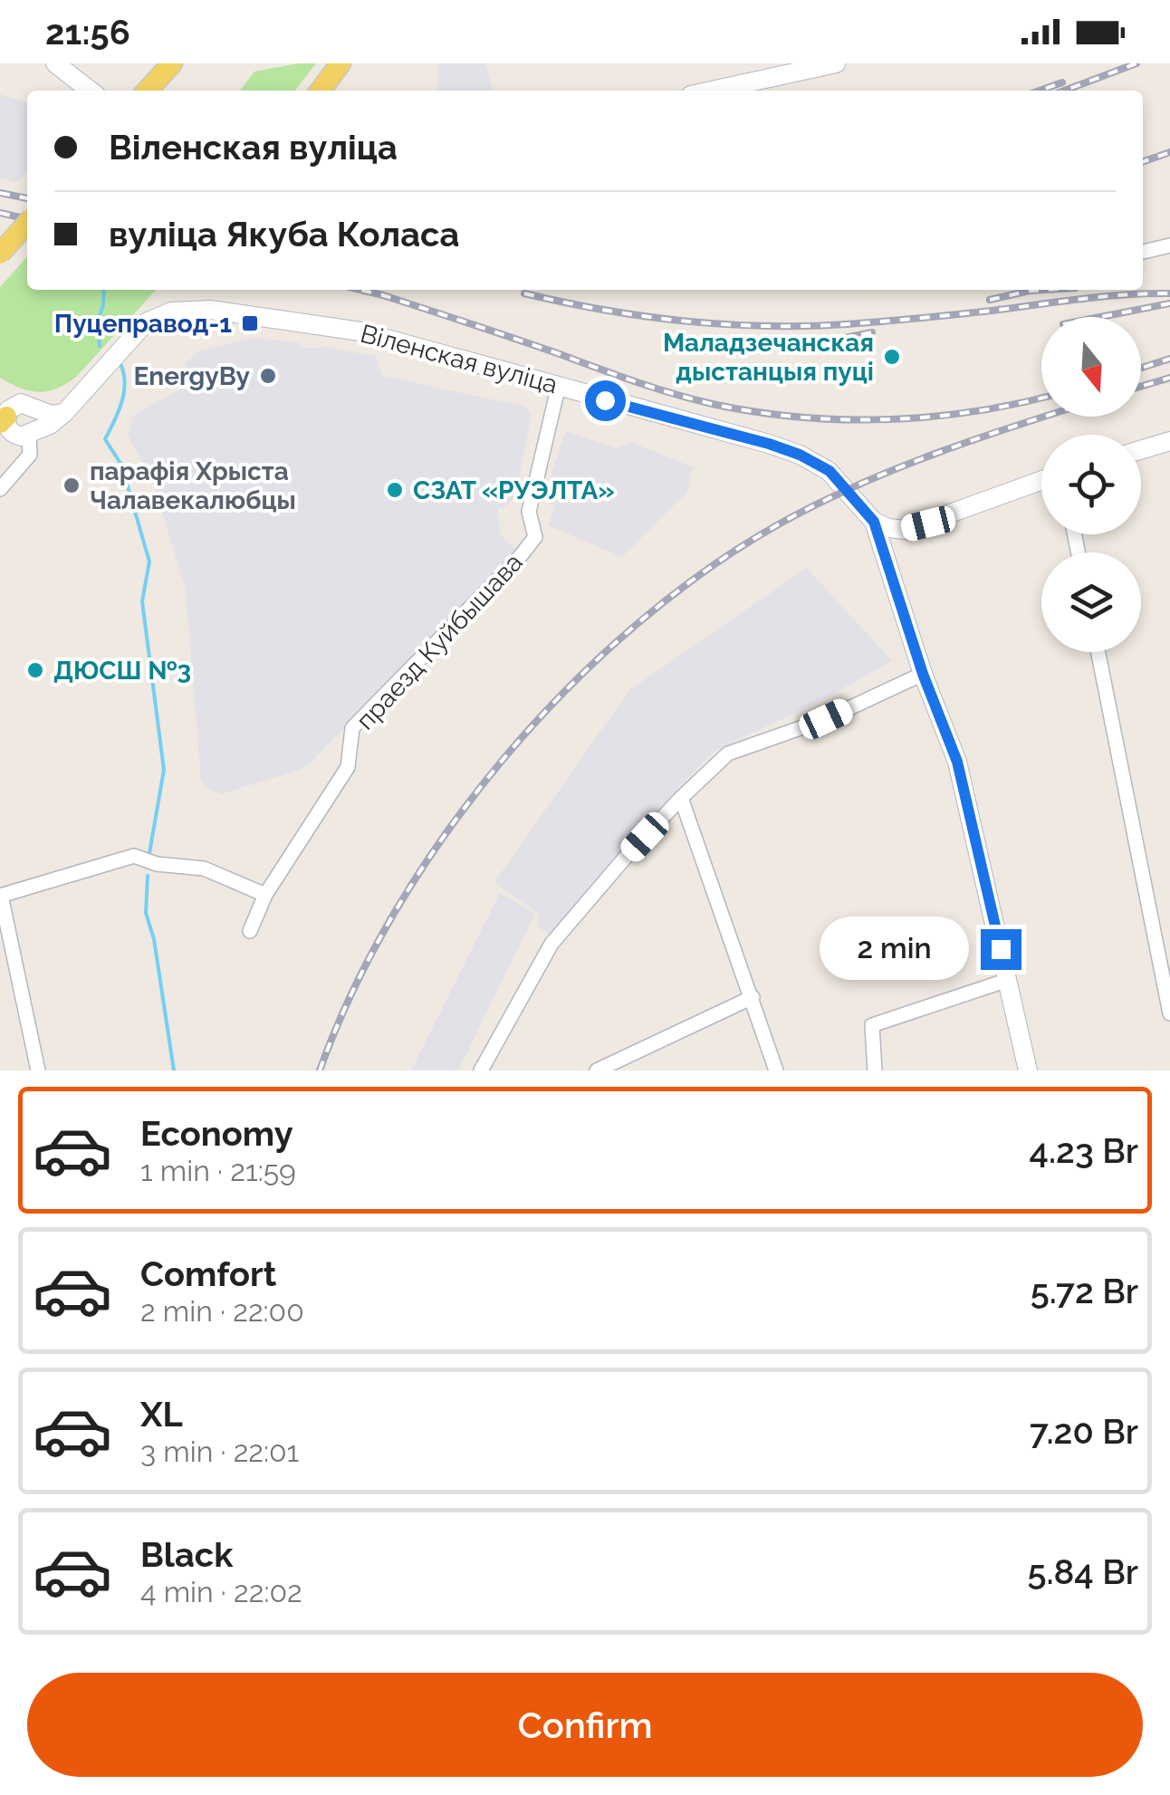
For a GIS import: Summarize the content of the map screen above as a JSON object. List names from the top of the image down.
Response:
{
  "streets": {
    "main road": ["Віленская вуліца"],
    "street": ["праезд Куйбышава"]
  },
  "crossings": [
    ["Віленская вуліца", "праезд Куйбышава"]
  ],
  "places": {
    "transit": ["Пуцеправод-1"],
    "other": [
      "Маладзечанская дыстанцыя пуці",
      "EnergyBy",
      "парафія Хрыста Чалавекалюбцы",
      "СЗАТ «РУЭЛТА»",
      "ДЮСШ №3"
    ]
  },
  "north": "bottom",
  "page": {
    "status": "21:56",
    "banner": ["Віленская вуліца", "вуліца Якуба Коласа"],
    "bubble": "2 min",
    "list": [
      {
        "name": "Economy",
        "note": "1 min · 21:59",
        "value": "4.23 Br"
      },
      {
        "name": "Comfort",
        "note": "2 min · 22:00",
        "value": "5.72 Br"
      },
      {
        "name": "XL",
        "note": "3 min · 22:01",
        "value": "7.20 Br"
      },
      {
        "name": "Black",
        "note": "4 min · 22:02",
        "value": "5.84 Br"
      }
    ],
    "buttons": "Confirm"
  }
}
